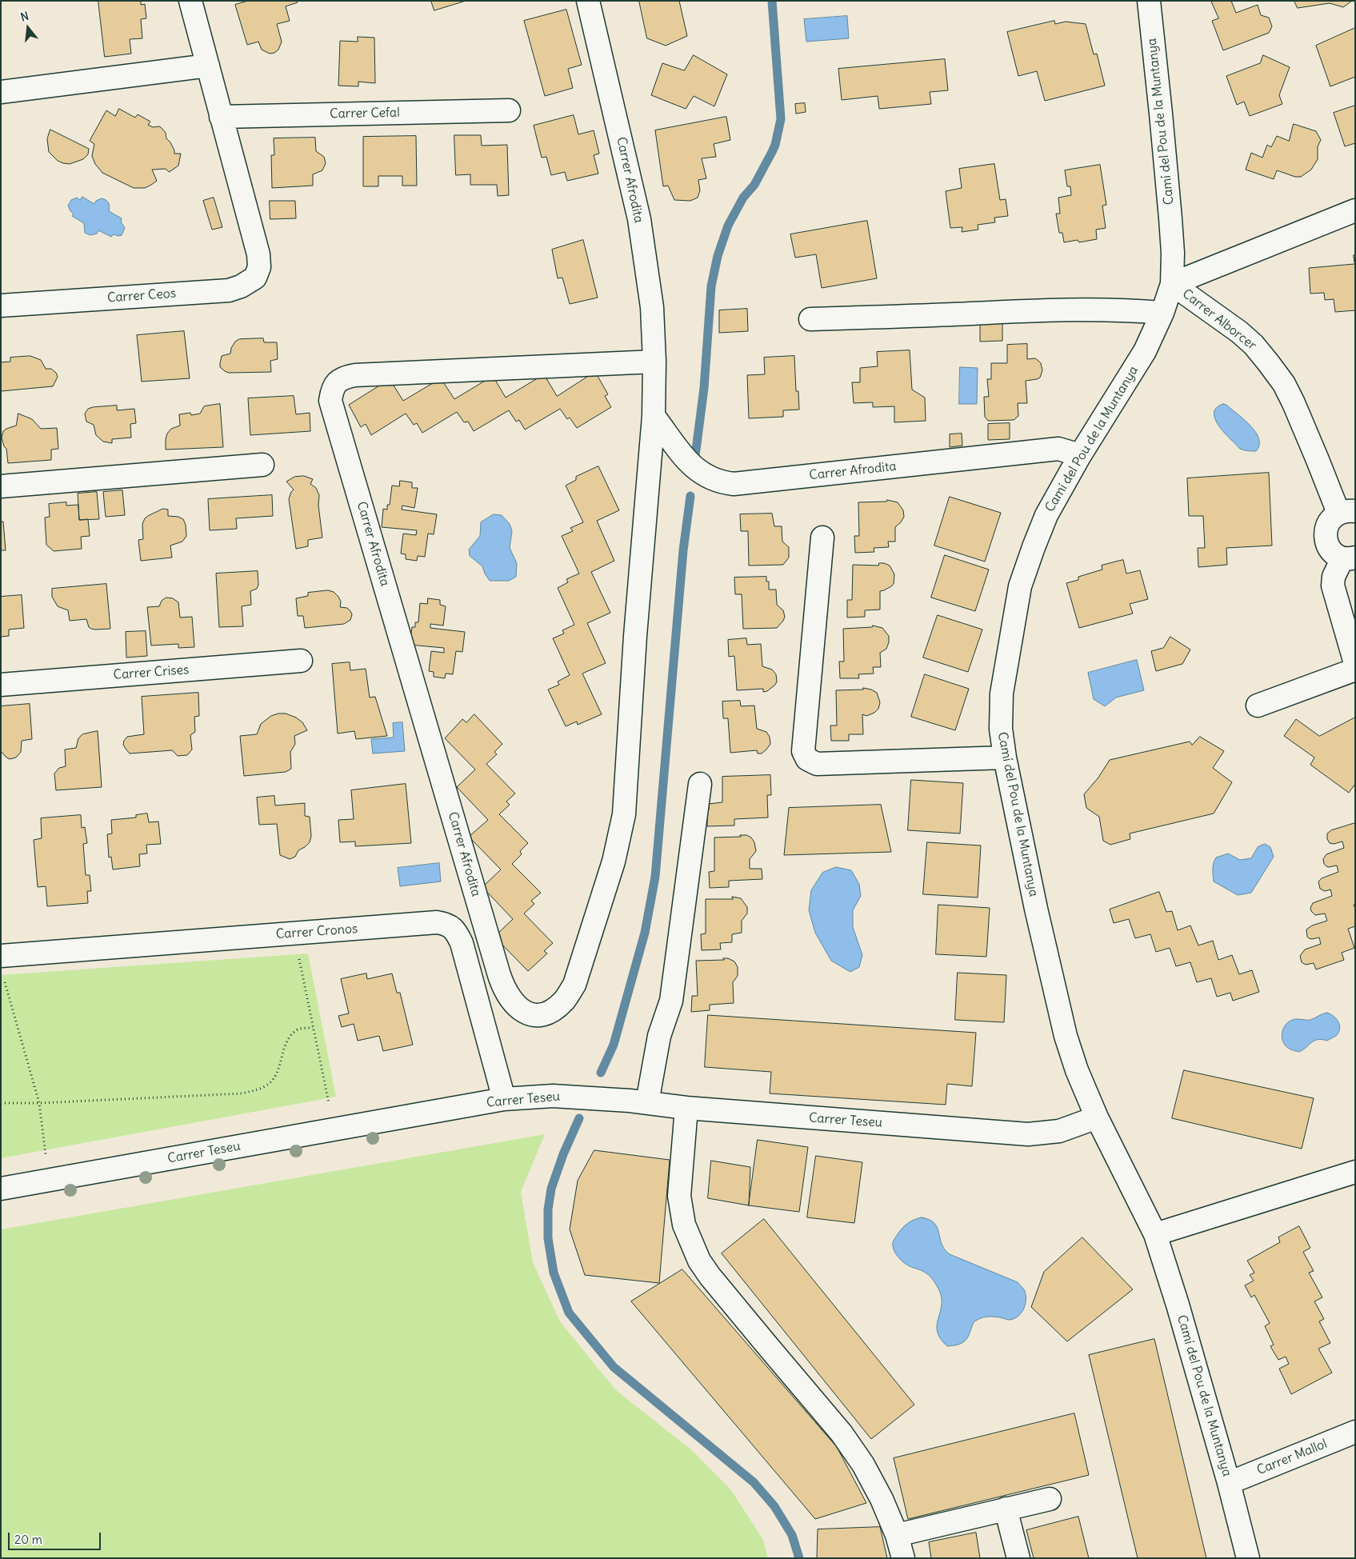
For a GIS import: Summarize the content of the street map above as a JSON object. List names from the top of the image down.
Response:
{
  "streets": {
    "street": [
      "Carrer Cefal",
      "Camí del Pou de la Muntanya",
      "Carrer Afrodita",
      "Carrer Ceos",
      "Carrer Alborcer",
      "Carrer Crises",
      "Carrer Cronos",
      "Carrer Teseu",
      "Carrer Mallol"
    ]
  },
  "crossings": [
    ["Carrer Cefal", "Carrer Ceos"],
    ["Camí del Pou de la Muntanya", "Carrer Afrodita"],
    ["Camí del Pou de la Muntanya", "Carrer Alborcer"],
    ["Camí del Pou de la Muntanya", "Carrer Teseu"],
    ["Camí del Pou de la Muntanya", "Carrer Mallol"],
    ["Carrer Cronos", "Carrer Teseu"]
  ],
  "scale_bar": "20 m",
  "north": "top"
}
